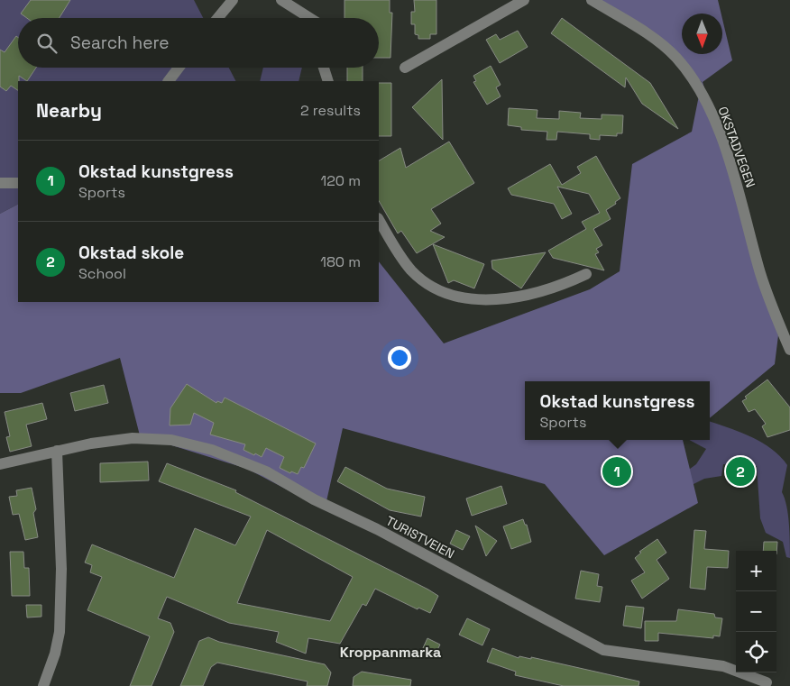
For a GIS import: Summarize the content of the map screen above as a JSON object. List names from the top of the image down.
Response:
{
  "streets": {
    "street": ["OKSTADVEGEN", "TURISTVEIEN"]
  },
  "districts": ["Kroppanmarka"],
  "north": "bottom",
  "page": {
    "search": "Search here",
    "heading": ["Nearby", "2 results"],
    "list": [
      {
        "mark": "1",
        "name": "Okstad kunstgress",
        "note": "Sports",
        "value": "120 m"
      },
      {
        "mark": "2",
        "name": "Okstad skole",
        "note": "School",
        "value": "180 m"
      }
    ],
    "popup": ["Okstad kunstgress", "Sports"],
    "pins": ["1", "2"],
    "map_buttons": ["+", "−"]
  }
}
